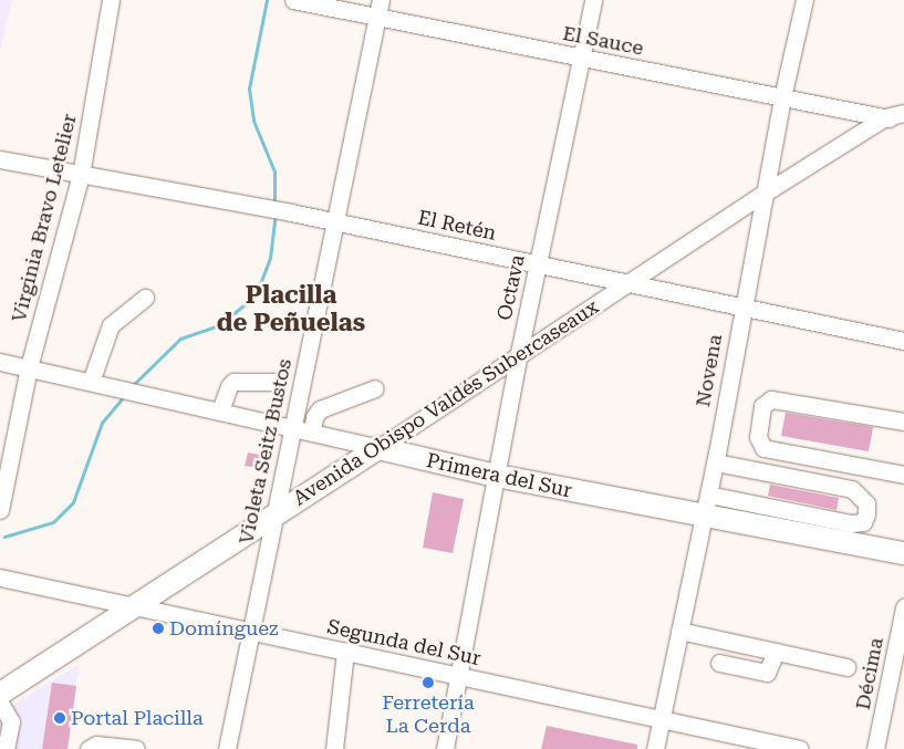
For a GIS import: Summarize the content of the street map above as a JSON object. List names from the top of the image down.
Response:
{
  "streets": {
    "main road": ["Avenida Obispo Valdés Subercaseaux", "Primera del Sur"],
    "street": [
      "El Sauce",
      "Virginia Bravo Letelier",
      "El Retén",
      "Octava",
      "Novena",
      "Violeta Seitz Bustos",
      "Segunda del Sur",
      "Décima"
    ]
  },
  "crossings": [
    ["El Sauce", "Octava"],
    ["El Sauce", "Novena"],
    ["El Sauce", "Avenida Obispo Valdés Subercaseaux"],
    ["El Sauce", "Violeta Seitz Bustos"],
    ["Virginia Bravo Letelier", "El Retén"],
    ["Virginia Bravo Letelier", "Primera del Sur"],
    ["El Retén", "Octava"],
    ["El Retén", "Novena"],
    ["El Retén", "Avenida Obispo Valdés Subercaseaux"],
    ["El Retén", "Violeta Seitz Bustos"],
    ["Octava", "Avenida Obispo Valdés Subercaseaux"],
    ["Octava", "Primera del Sur"],
    ["Octava", "Segunda del Sur"],
    ["Novena", "Avenida Obispo Valdés Subercaseaux"],
    ["Novena", "Primera del Sur"],
    ["Novena", "Segunda del Sur"],
    ["Avenida Obispo Valdés Subercaseaux", "Violeta Seitz Bustos"],
    ["Avenida Obispo Valdés Subercaseaux", "Primera del Sur"],
    ["Avenida Obispo Valdés Subercaseaux", "Segunda del Sur"],
    ["Violeta Seitz Bustos", "Primera del Sur"],
    ["Violeta Seitz Bustos", "Segunda del Sur"]
  ],
  "districts": ["Placilla de Peñuelas"],
  "places": ["Domínguez", "Ferretería La Cerda", "Portal Placilla"]
}
